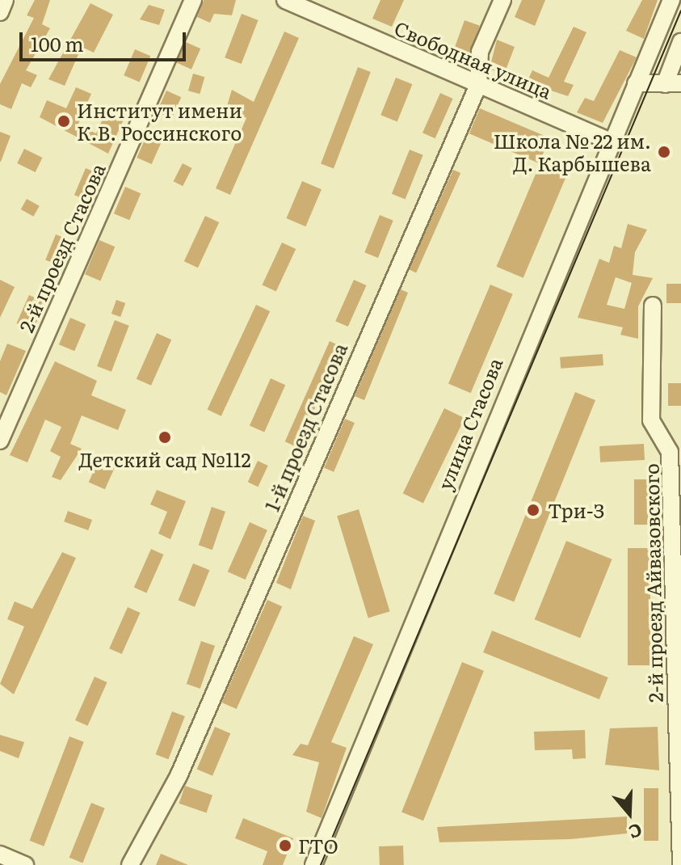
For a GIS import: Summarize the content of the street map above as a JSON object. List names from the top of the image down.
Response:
{
  "streets": {
    "street": [
      "Свободная улица",
      "2-й проезд Стасова",
      "улица Стасова",
      "1-й проезд Стасова",
      "2-й проезд Айвазовского"
    ]
  },
  "crossings": [
    ["Свободная улица", "улица Стасова"],
    ["Свободная улица", "1-й проезд Стасова"]
  ],
  "places": [
    "Институт имени К.В. Россинского",
    "Школа № 22 им. Д. Карбышева",
    "Детский сад №112",
    "Три-З",
    "ГТО"
  ],
  "scale_bar": "100 m",
  "north": "bottom"
}
